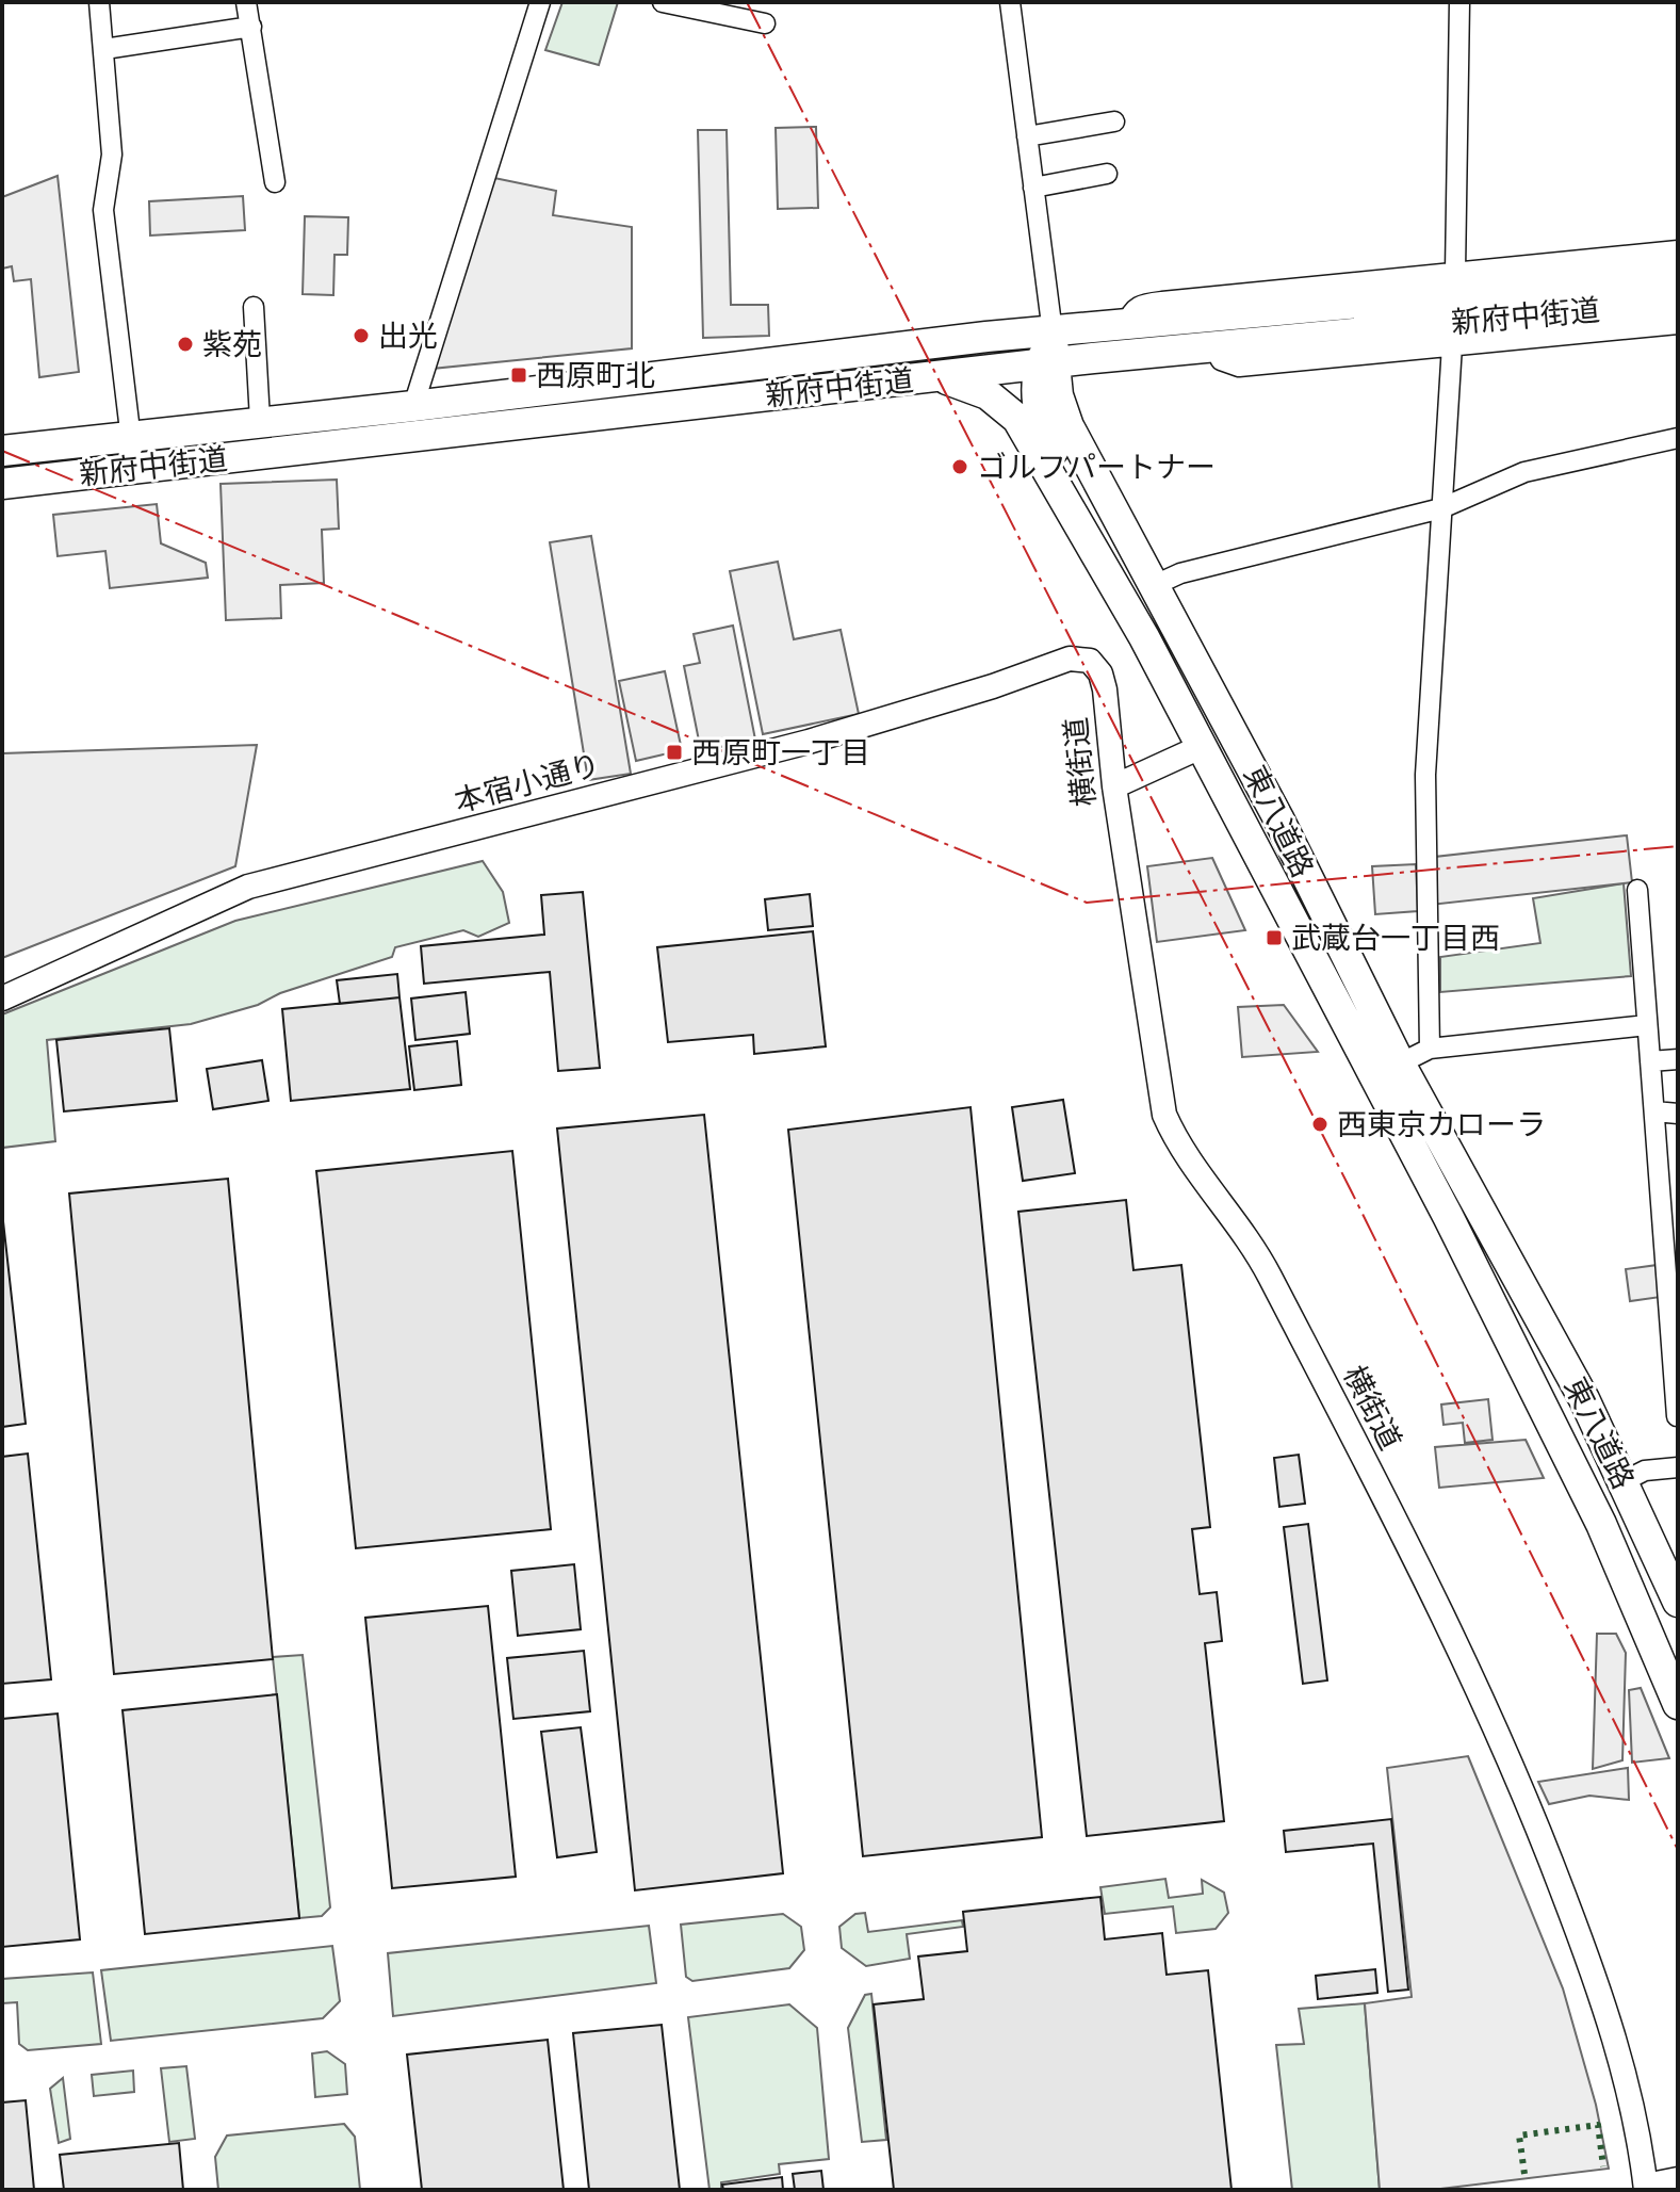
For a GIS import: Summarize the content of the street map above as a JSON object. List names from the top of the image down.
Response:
{
  "streets": {
    "main road": ["新府中街道", "東八道路"],
    "street": ["横街道", "本宿小通り"]
  },
  "crossings": [
    ["新府中街道", "東八道路"],
    ["横街道", "本宿小通り"]
  ],
  "places": {
    "other": [
      "出光",
      "紫苑",
      "ゴルフパートナー",
      "西東京カローラ"
    ],
    "transit": ["西原町北", "西原町一丁目", "武蔵台一丁目西"]
  }
}
